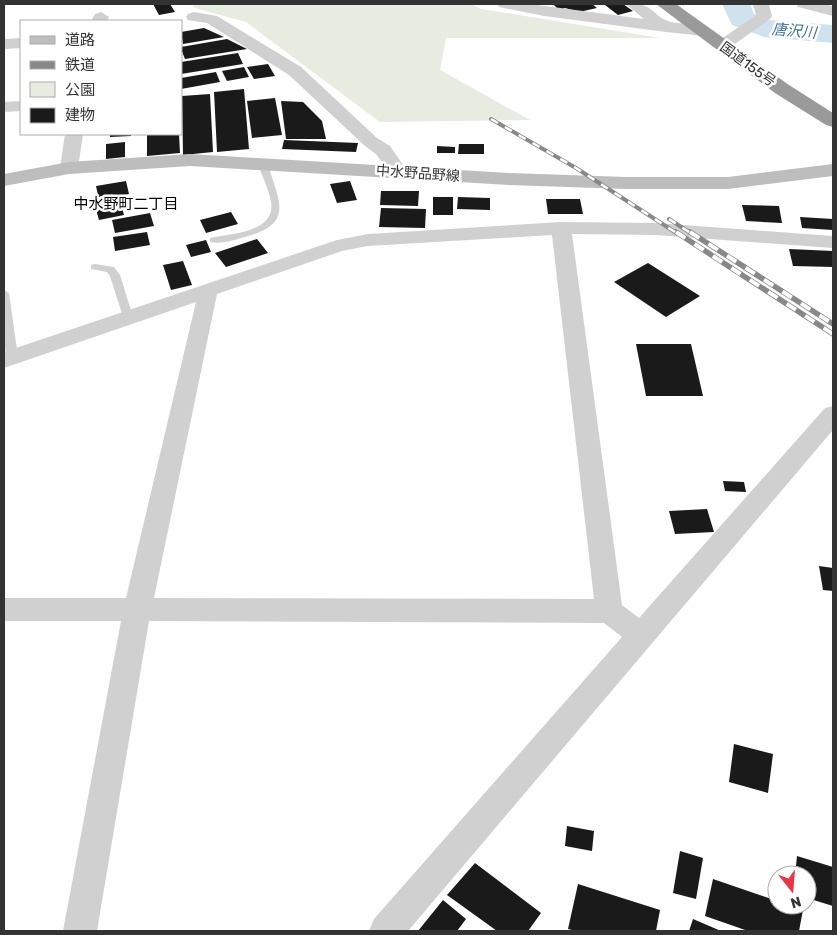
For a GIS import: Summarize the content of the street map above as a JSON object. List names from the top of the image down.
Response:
{
  "streets": {
    "highway": ["国道155号"],
    "main road": ["中水野品野線"]
  },
  "districts": ["中水野町二丁目"],
  "water": ["唐沢川"],
  "legend": [
    "道路",
    "鉄道",
    "公園",
    "建物"
  ],
  "north": "bottom"
}
